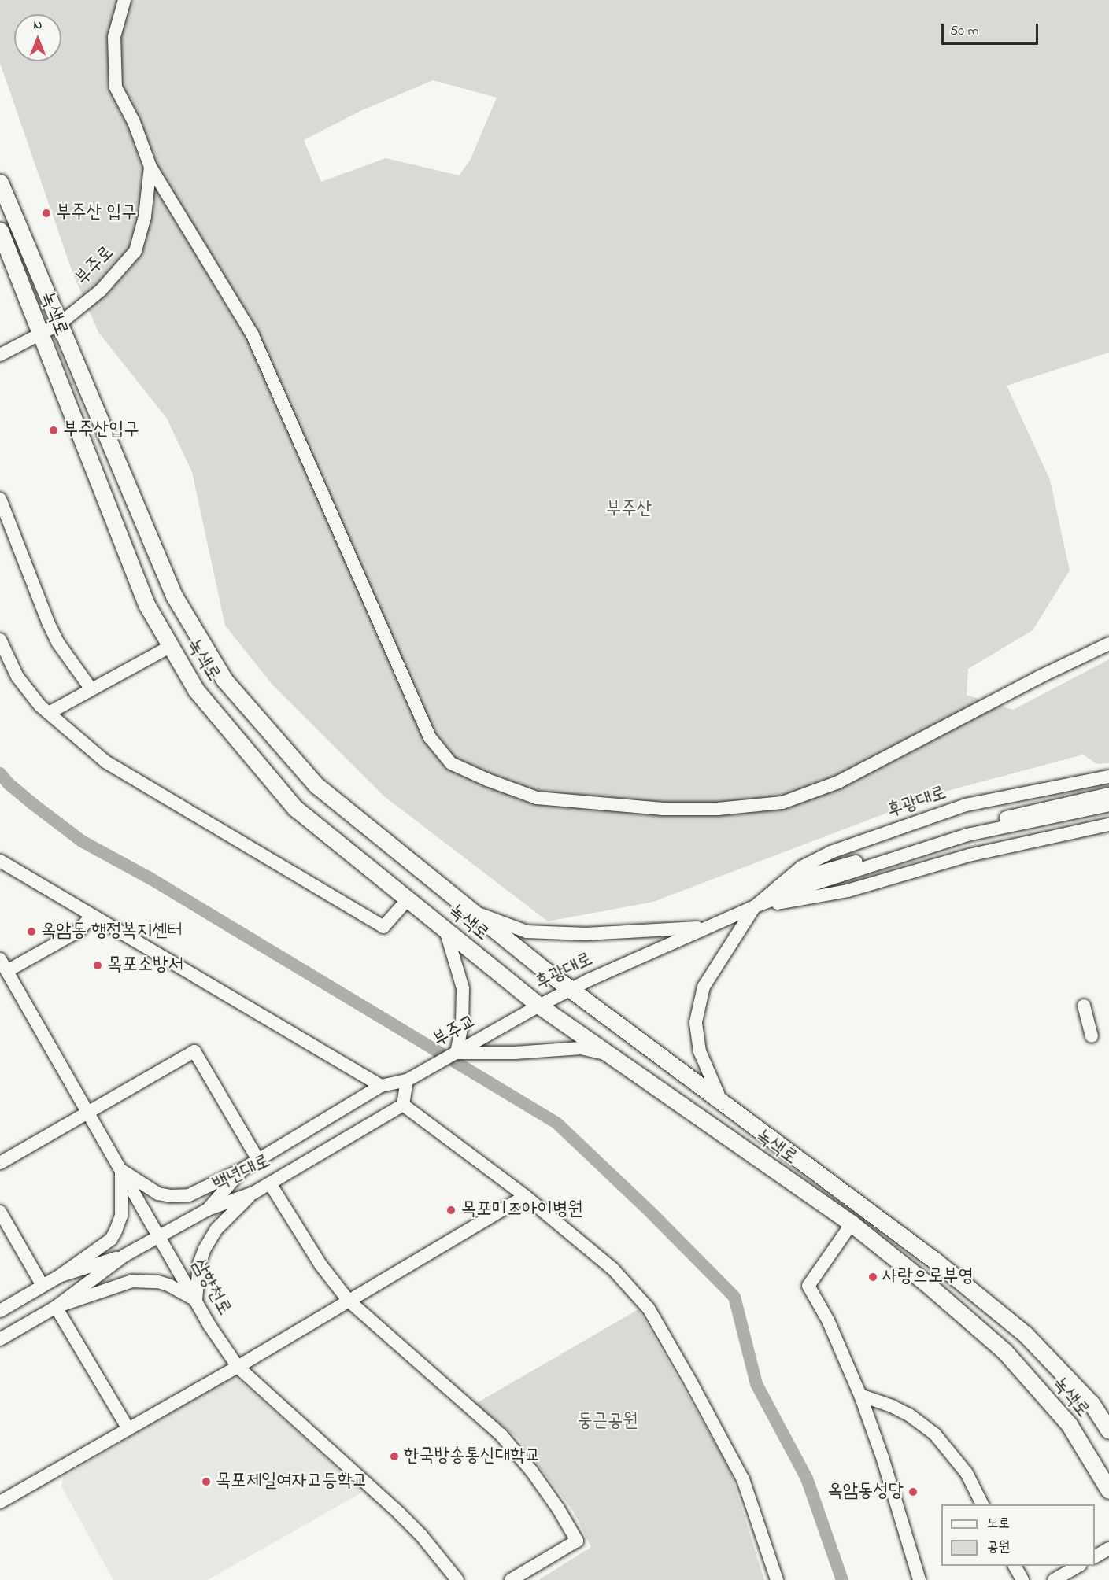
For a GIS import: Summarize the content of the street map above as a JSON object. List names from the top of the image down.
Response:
{
  "streets": {
    "main road": ["녹색로"],
    "street": [
      "부주로",
      "후광대로",
      "부주교",
      "백년대로",
      "삼향천로"
    ]
  },
  "crossings": [
    ["부주로", "녹색로"],
    ["녹색로", "후광대로"],
    ["후광대로", "부주교"],
    ["부주교", "백년대로"]
  ],
  "parks": ["부주산", "둥근공원"],
  "places": [
    "부주산 입구",
    "부주산입구",
    "옥암동 행정복지센터",
    "목포소방서",
    "목포미즈아이병원",
    "사랑으로부영",
    "한국방송통신대학교",
    "목포제일여자고등학교",
    "옥암동성당"
  ],
  "legend": ["도로", "공원"],
  "scale_bar": "50 m",
  "north": "top"
}
